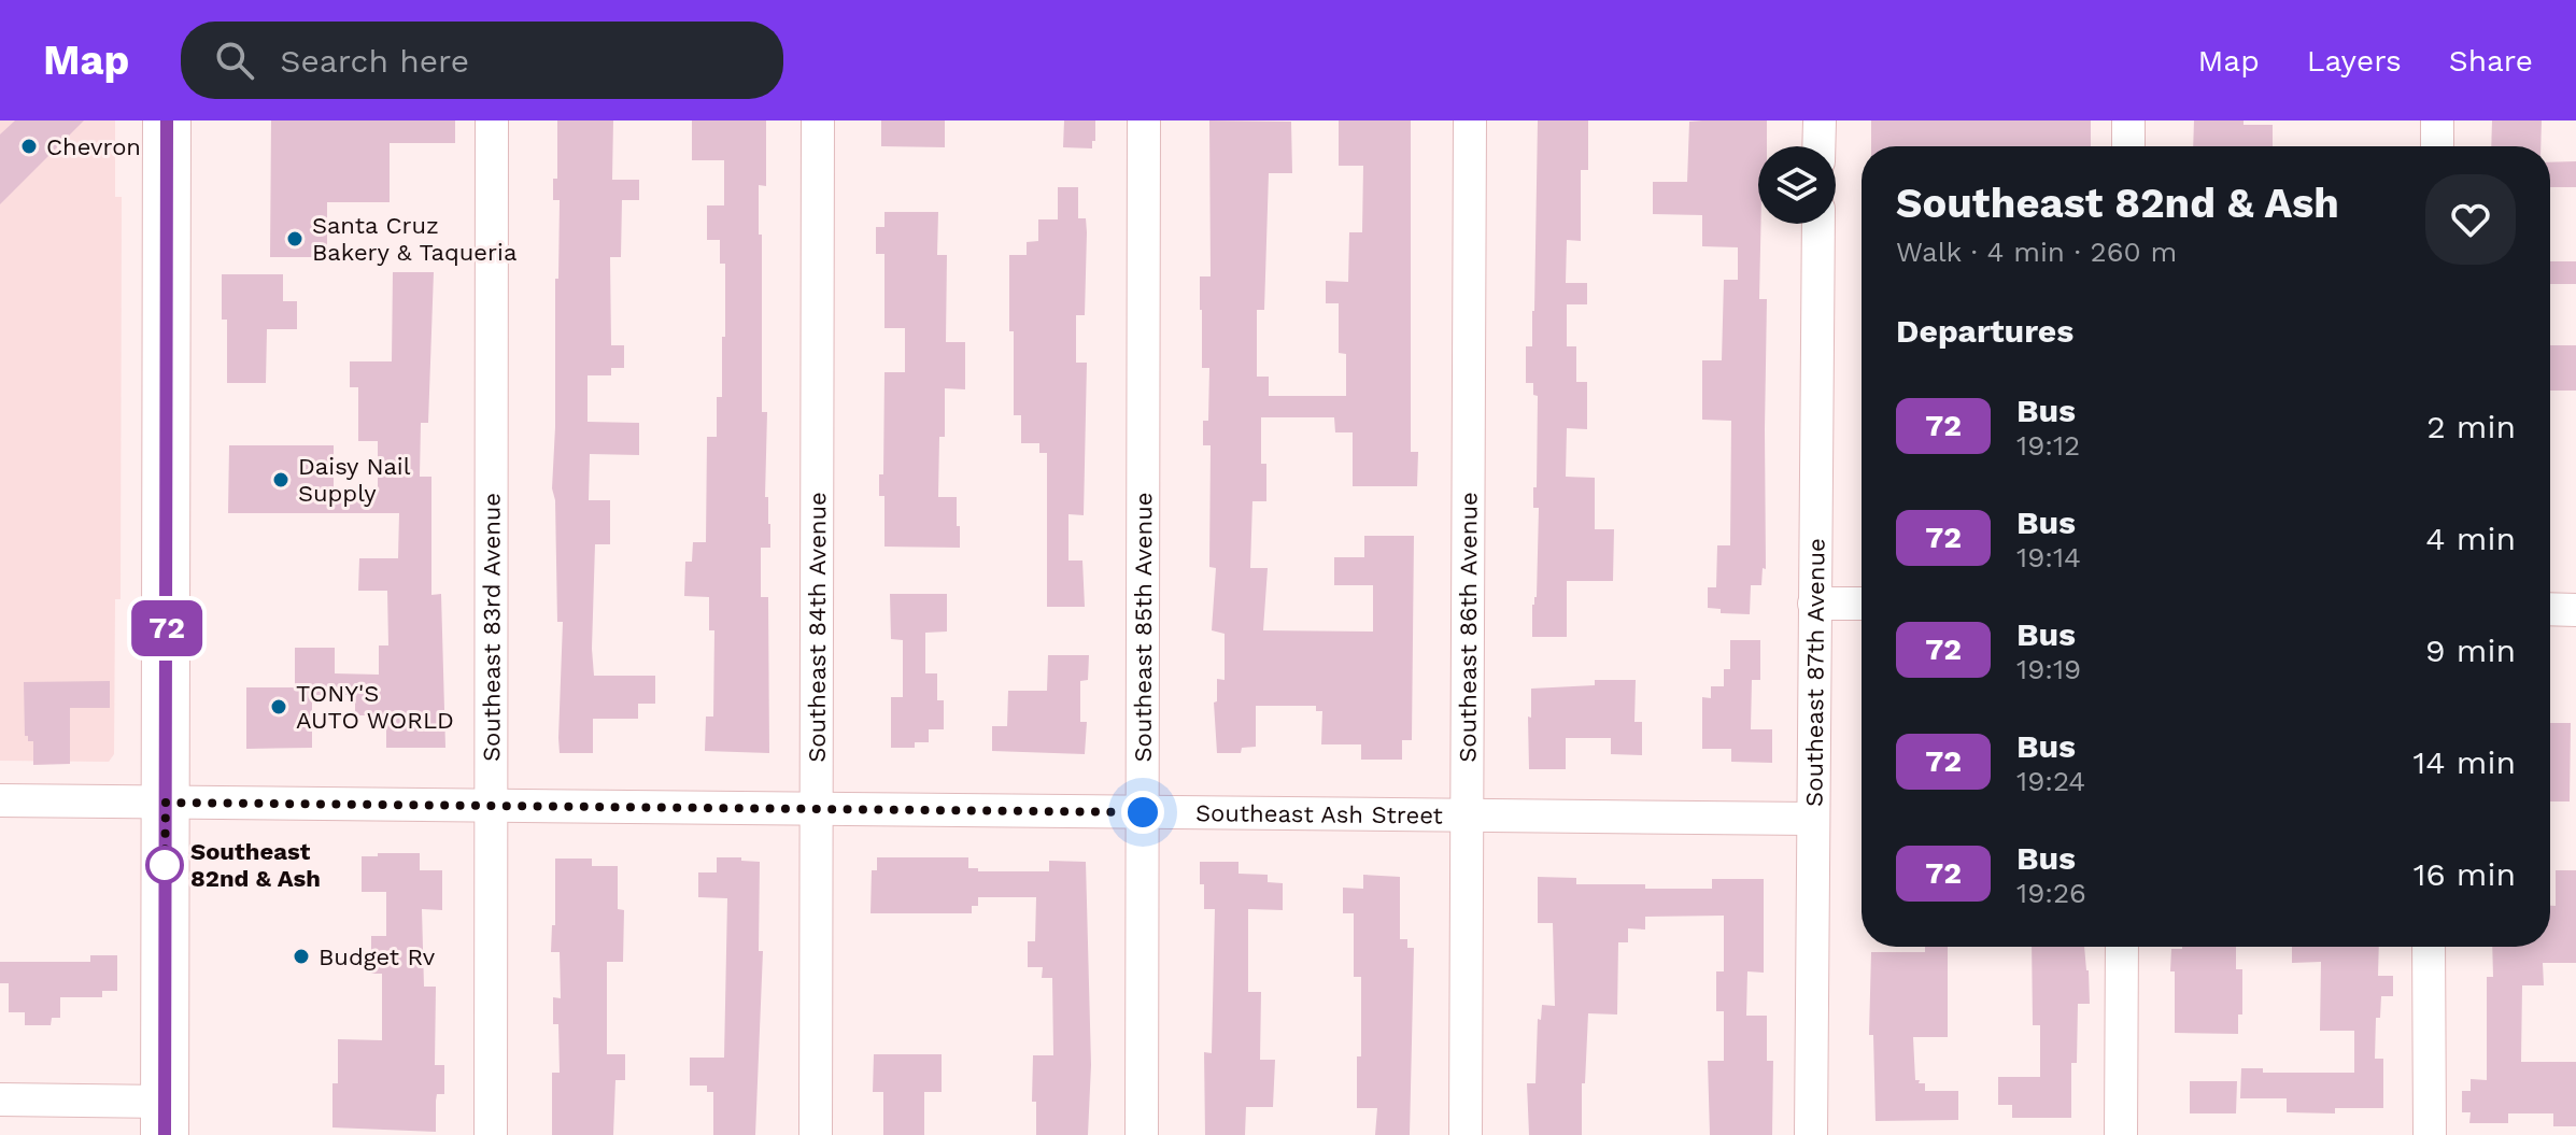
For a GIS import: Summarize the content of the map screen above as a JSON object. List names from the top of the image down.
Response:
{
  "streets": {
    "street": [
      "Southeast 83rd Avenue",
      "Southeast 84th Avenue",
      "Southeast 85th Avenue",
      "Southeast 86th Avenue",
      "Southeast 87th Avenue",
      "Southeast Ash Street"
    ]
  },
  "crossings": [
    ["Southeast 83rd Avenue", "Southeast Ash Street"],
    ["Southeast 84th Avenue", "Southeast Ash Street"],
    ["Southeast 85th Avenue", "Southeast Ash Street"],
    ["Southeast 86th Avenue", "Southeast Ash Street"],
    ["Southeast 87th Avenue", "Southeast Ash Street"]
  ],
  "places": [
    "Chevron",
    "Santa Cruz Bakery & Taqueria",
    "Daisy Nail Supply",
    "TONY'S AUTO WORLD",
    "Southeast 82nd & Ash",
    "Budget Rv"
  ],
  "lines": ["bus line 72"],
  "page": {
    "header": "Map",
    "search": "Search here",
    "nav": ["Map", "Layers", "Share"],
    "on_map": "72",
    "heading": [
      ["Southeast 82nd & Ash", "Walk · 4 min · 260 m"],
      "Departures"
    ],
    "list": [
      {
        "mark": "72",
        "name": "Bus",
        "note": "19:12",
        "value": "2 min"
      },
      {
        "mark": "72",
        "name": "Bus",
        "note": "19:14",
        "value": "4 min"
      },
      {
        "mark": "72",
        "name": "Bus",
        "note": "19:19",
        "value": "9 min"
      },
      {
        "mark": "72",
        "name": "Bus",
        "note": "19:24",
        "value": "14 min"
      },
      {
        "mark": "72",
        "name": "Bus",
        "note": "19:26",
        "value": "16 min"
      }
    ]
  }
}
